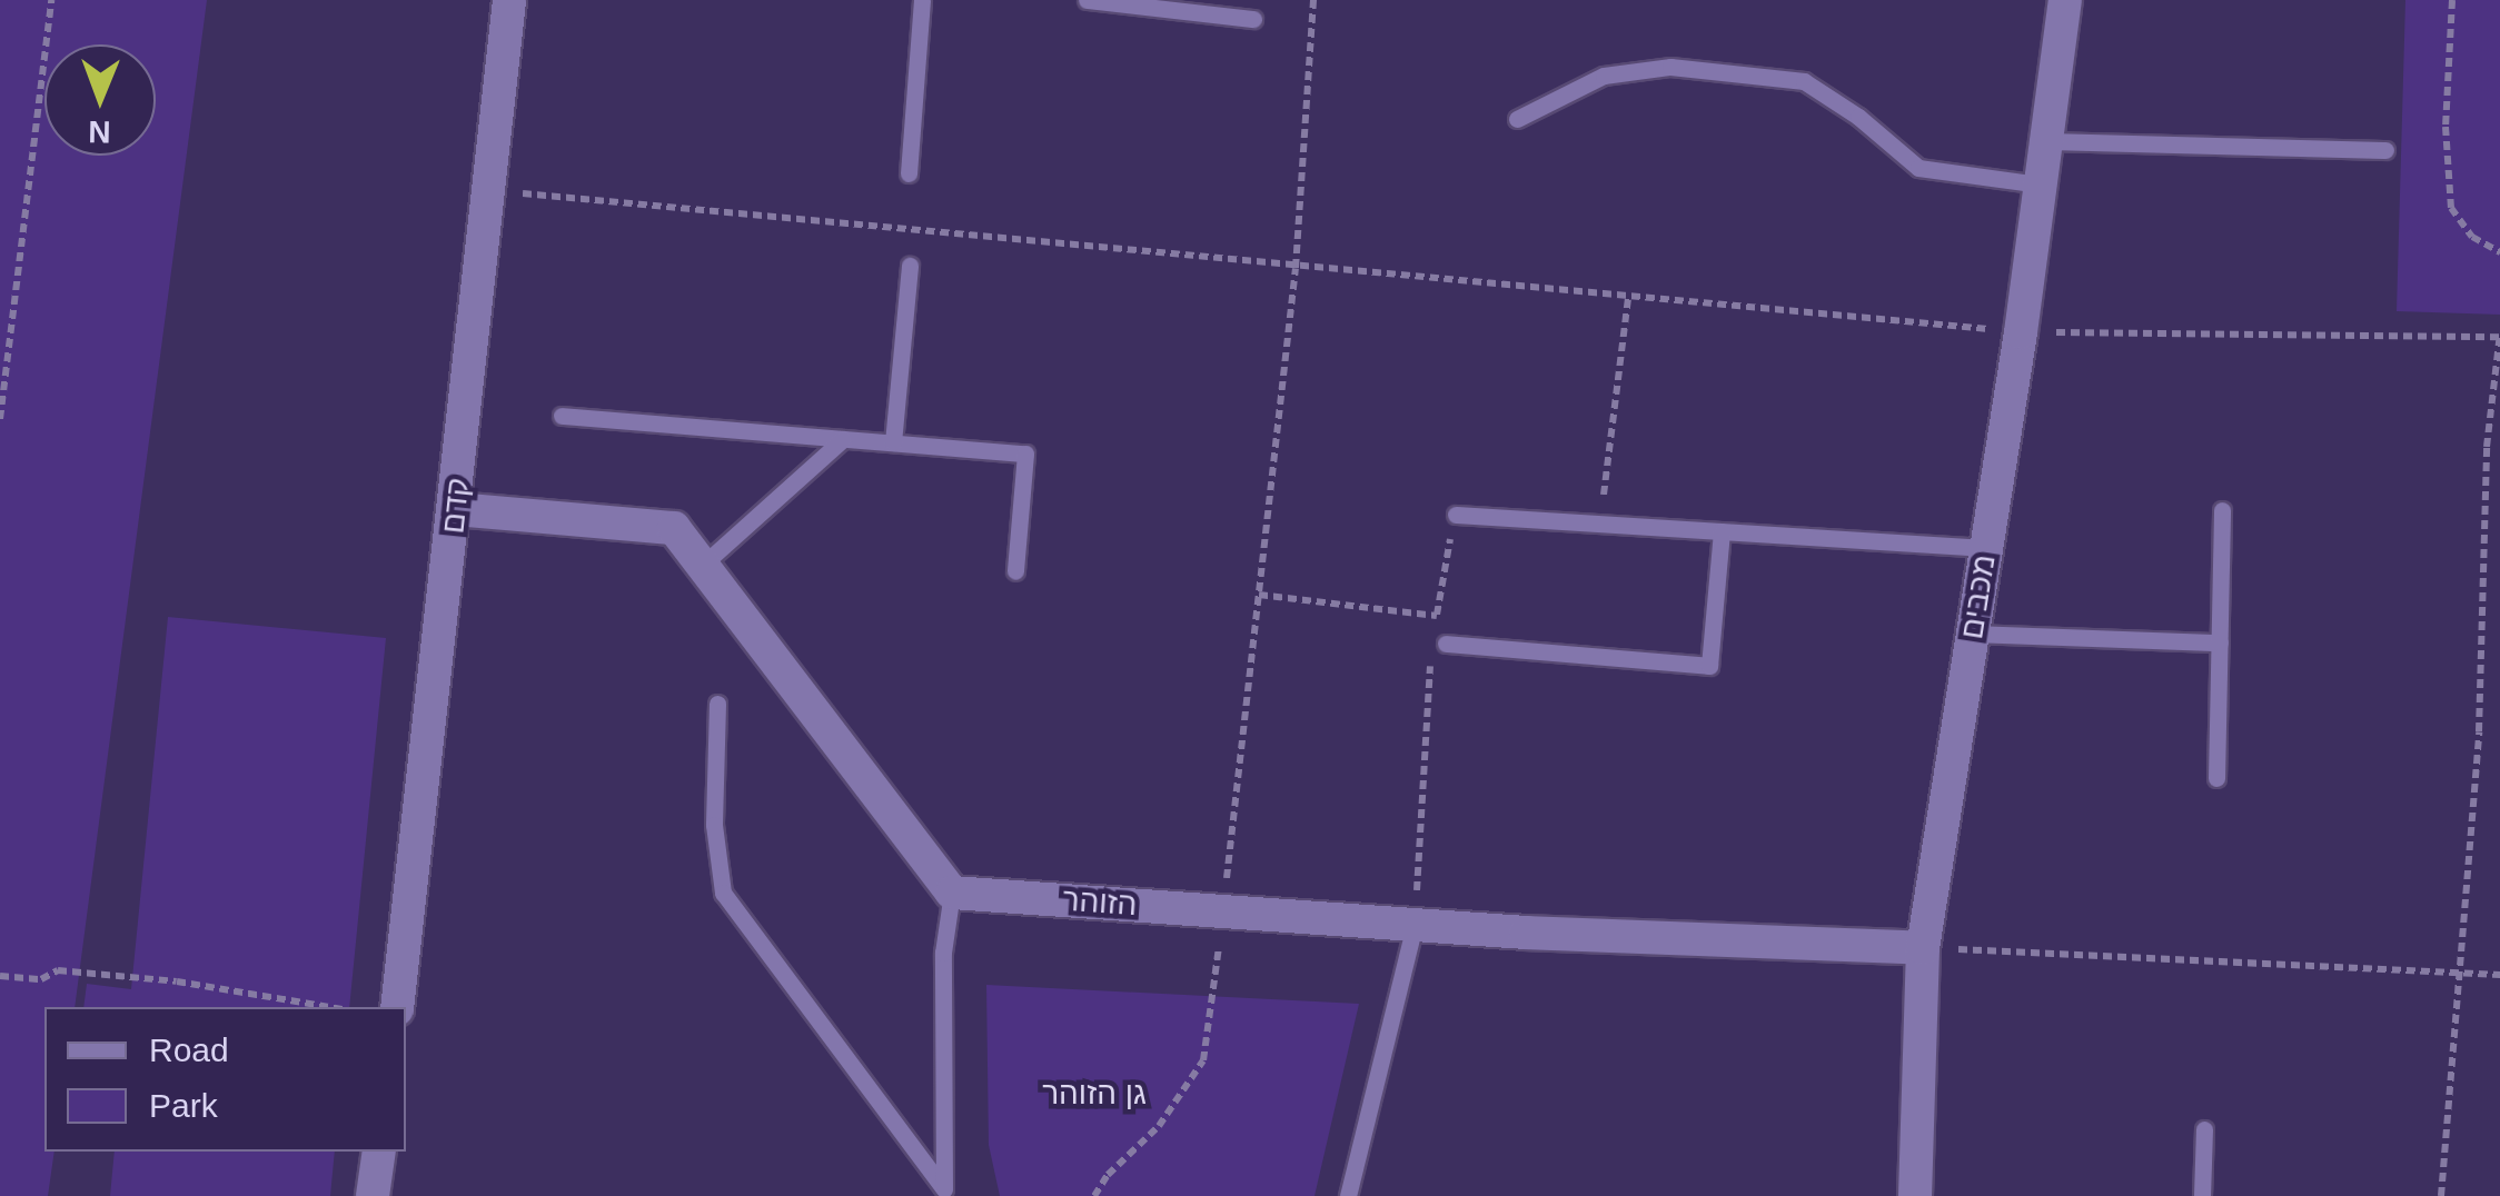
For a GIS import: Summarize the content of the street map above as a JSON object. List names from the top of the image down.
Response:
{
  "streets": {
    "street": ["קדם", "מכבים", "הזוהר"]
  },
  "crossings": [
    ["מכבים", "הזוהר"]
  ],
  "parks": ["גן הזוהר"],
  "legend": ["Road", "Park"],
  "north": "bottom"
}
